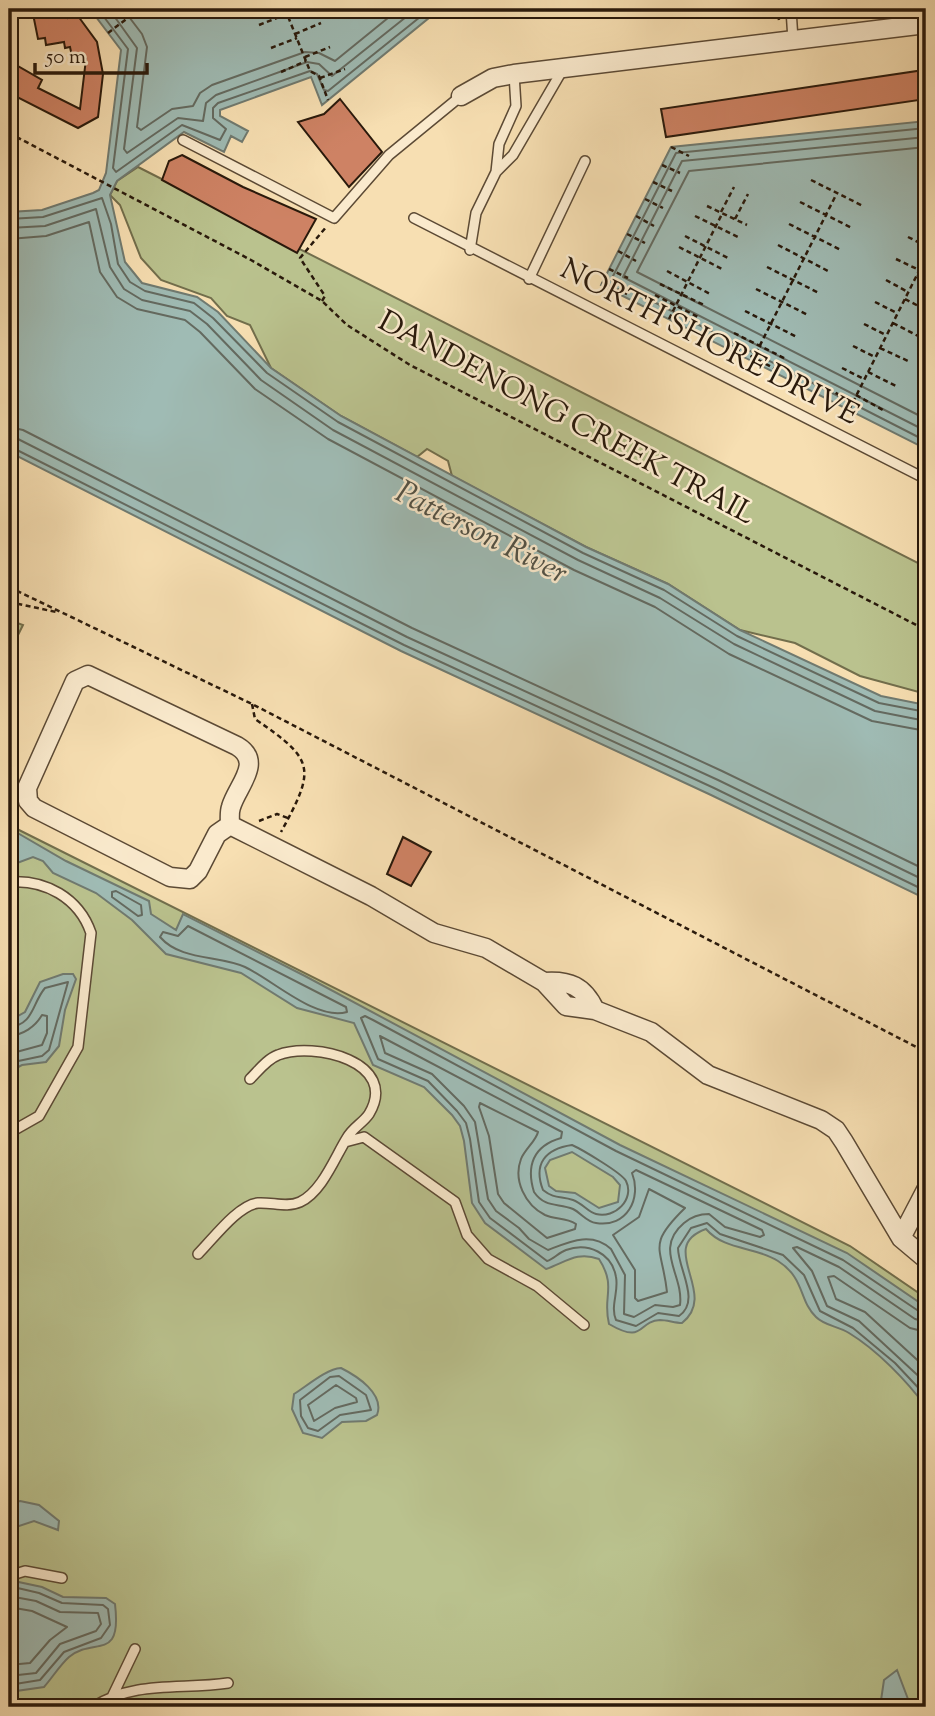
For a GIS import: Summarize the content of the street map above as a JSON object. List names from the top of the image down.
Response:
{
  "streets": {
    "lane": ["NORTH SHORE DRIVE"],
    "path": ["DANDENONG CREEK TRAIL"]
  },
  "water": ["Patterson River"],
  "scale_bar": "50 m"
}
